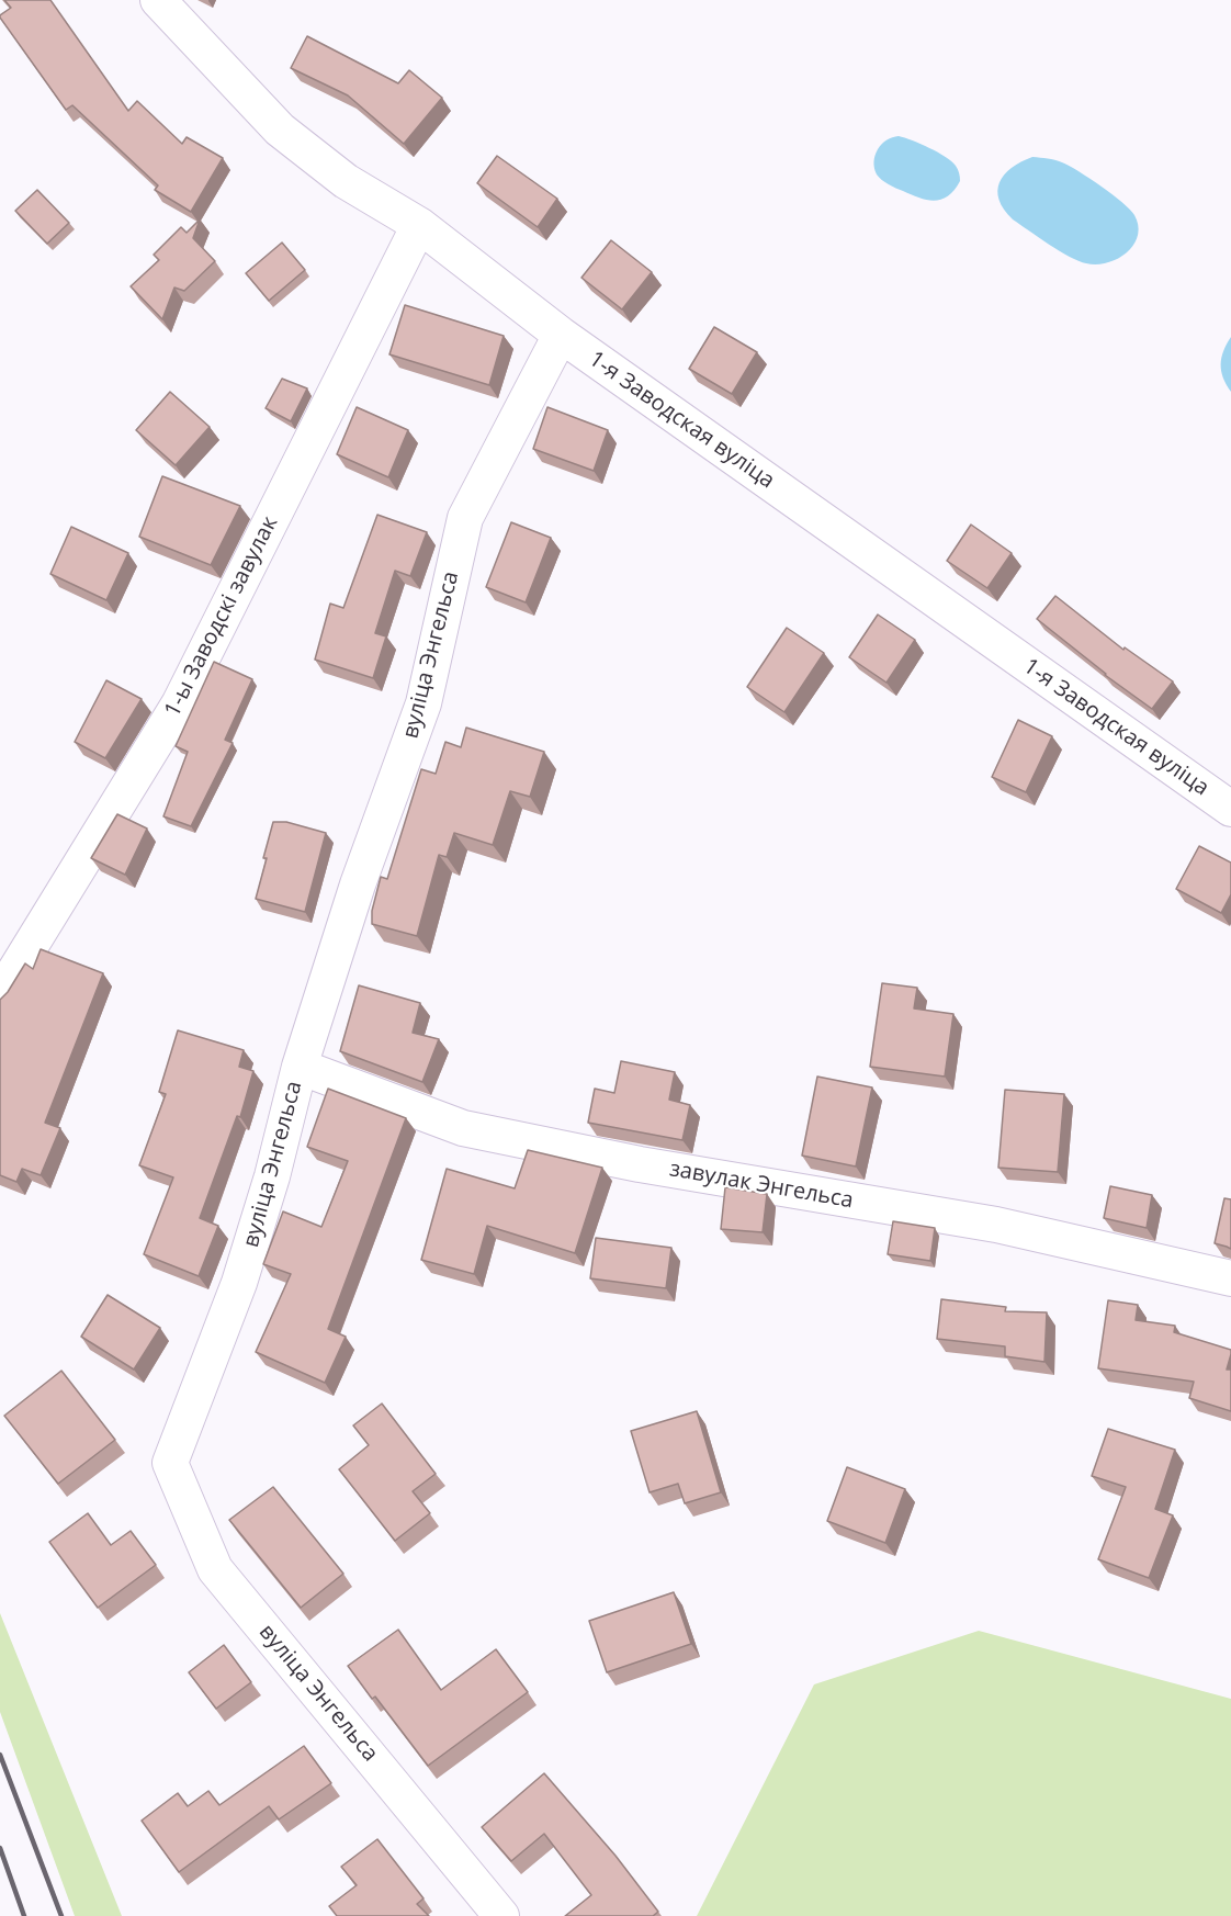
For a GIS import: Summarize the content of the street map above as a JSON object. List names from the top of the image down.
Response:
{
  "streets": {
    "street": [
      "1-я Заводская вуліца",
      "1-ы Заводскі завулак",
      "вуліца Энгельса",
      "завулак Энгельса"
    ]
  },
  "crossings": [
    ["1-я Заводская вуліца", "1-ы Заводскі завулак"],
    ["1-я Заводская вуліца", "вуліца Энгельса"],
    ["вуліца Энгельса", "завулак Энгельса"]
  ]
}
